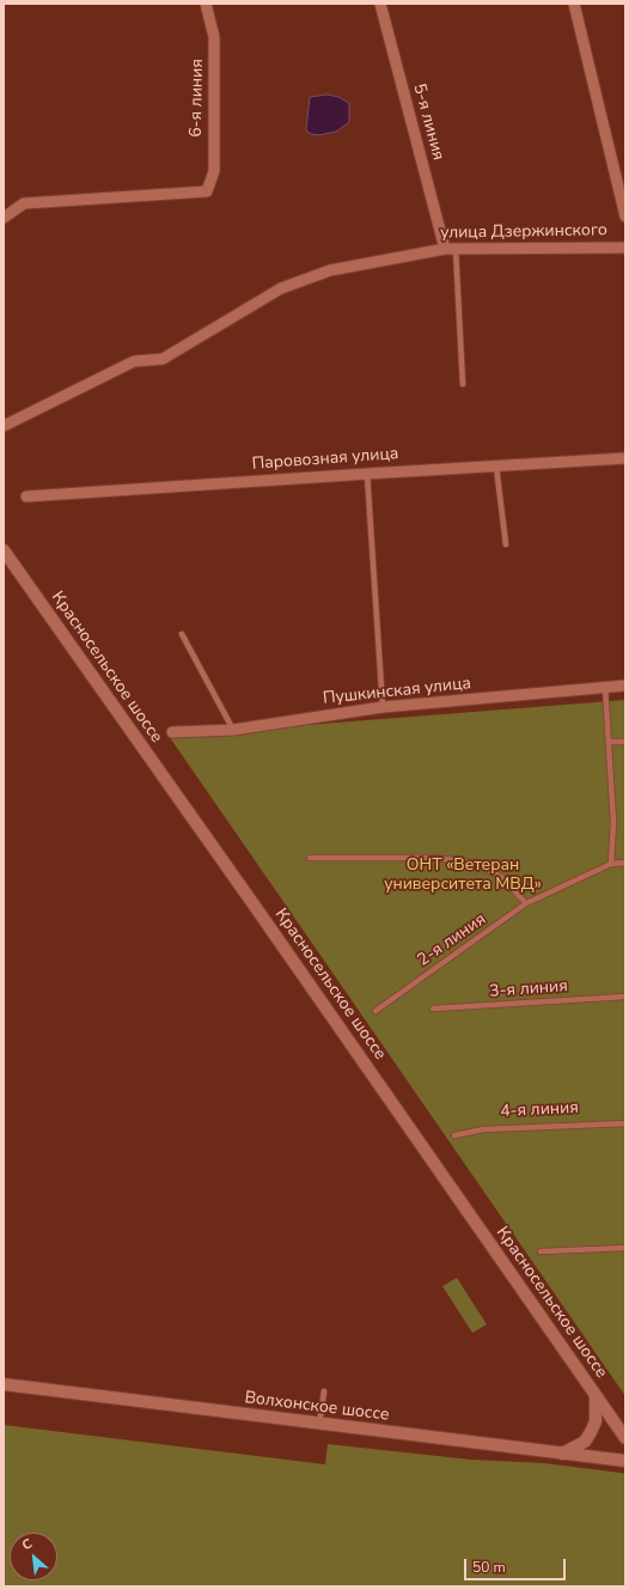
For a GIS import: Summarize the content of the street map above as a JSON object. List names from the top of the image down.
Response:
{
  "streets": {
    "main road": ["Красносельское шоссе", "Волхонское шоссе"],
    "street": [
      "6-я линия",
      "5-я линия",
      "улица Дзержинского",
      "Паровозная улица",
      "Пушкинская улица"
    ],
    "lane": ["2-я линия", "3-я линия", "4-я линия"]
  },
  "crossings": [
    ["5-я линия", "улица Дзержинского"]
  ],
  "parks": ["ОНТ «Ветеран университета МВД»"],
  "scale_bar": "50 m",
  "north": "top left"
}
